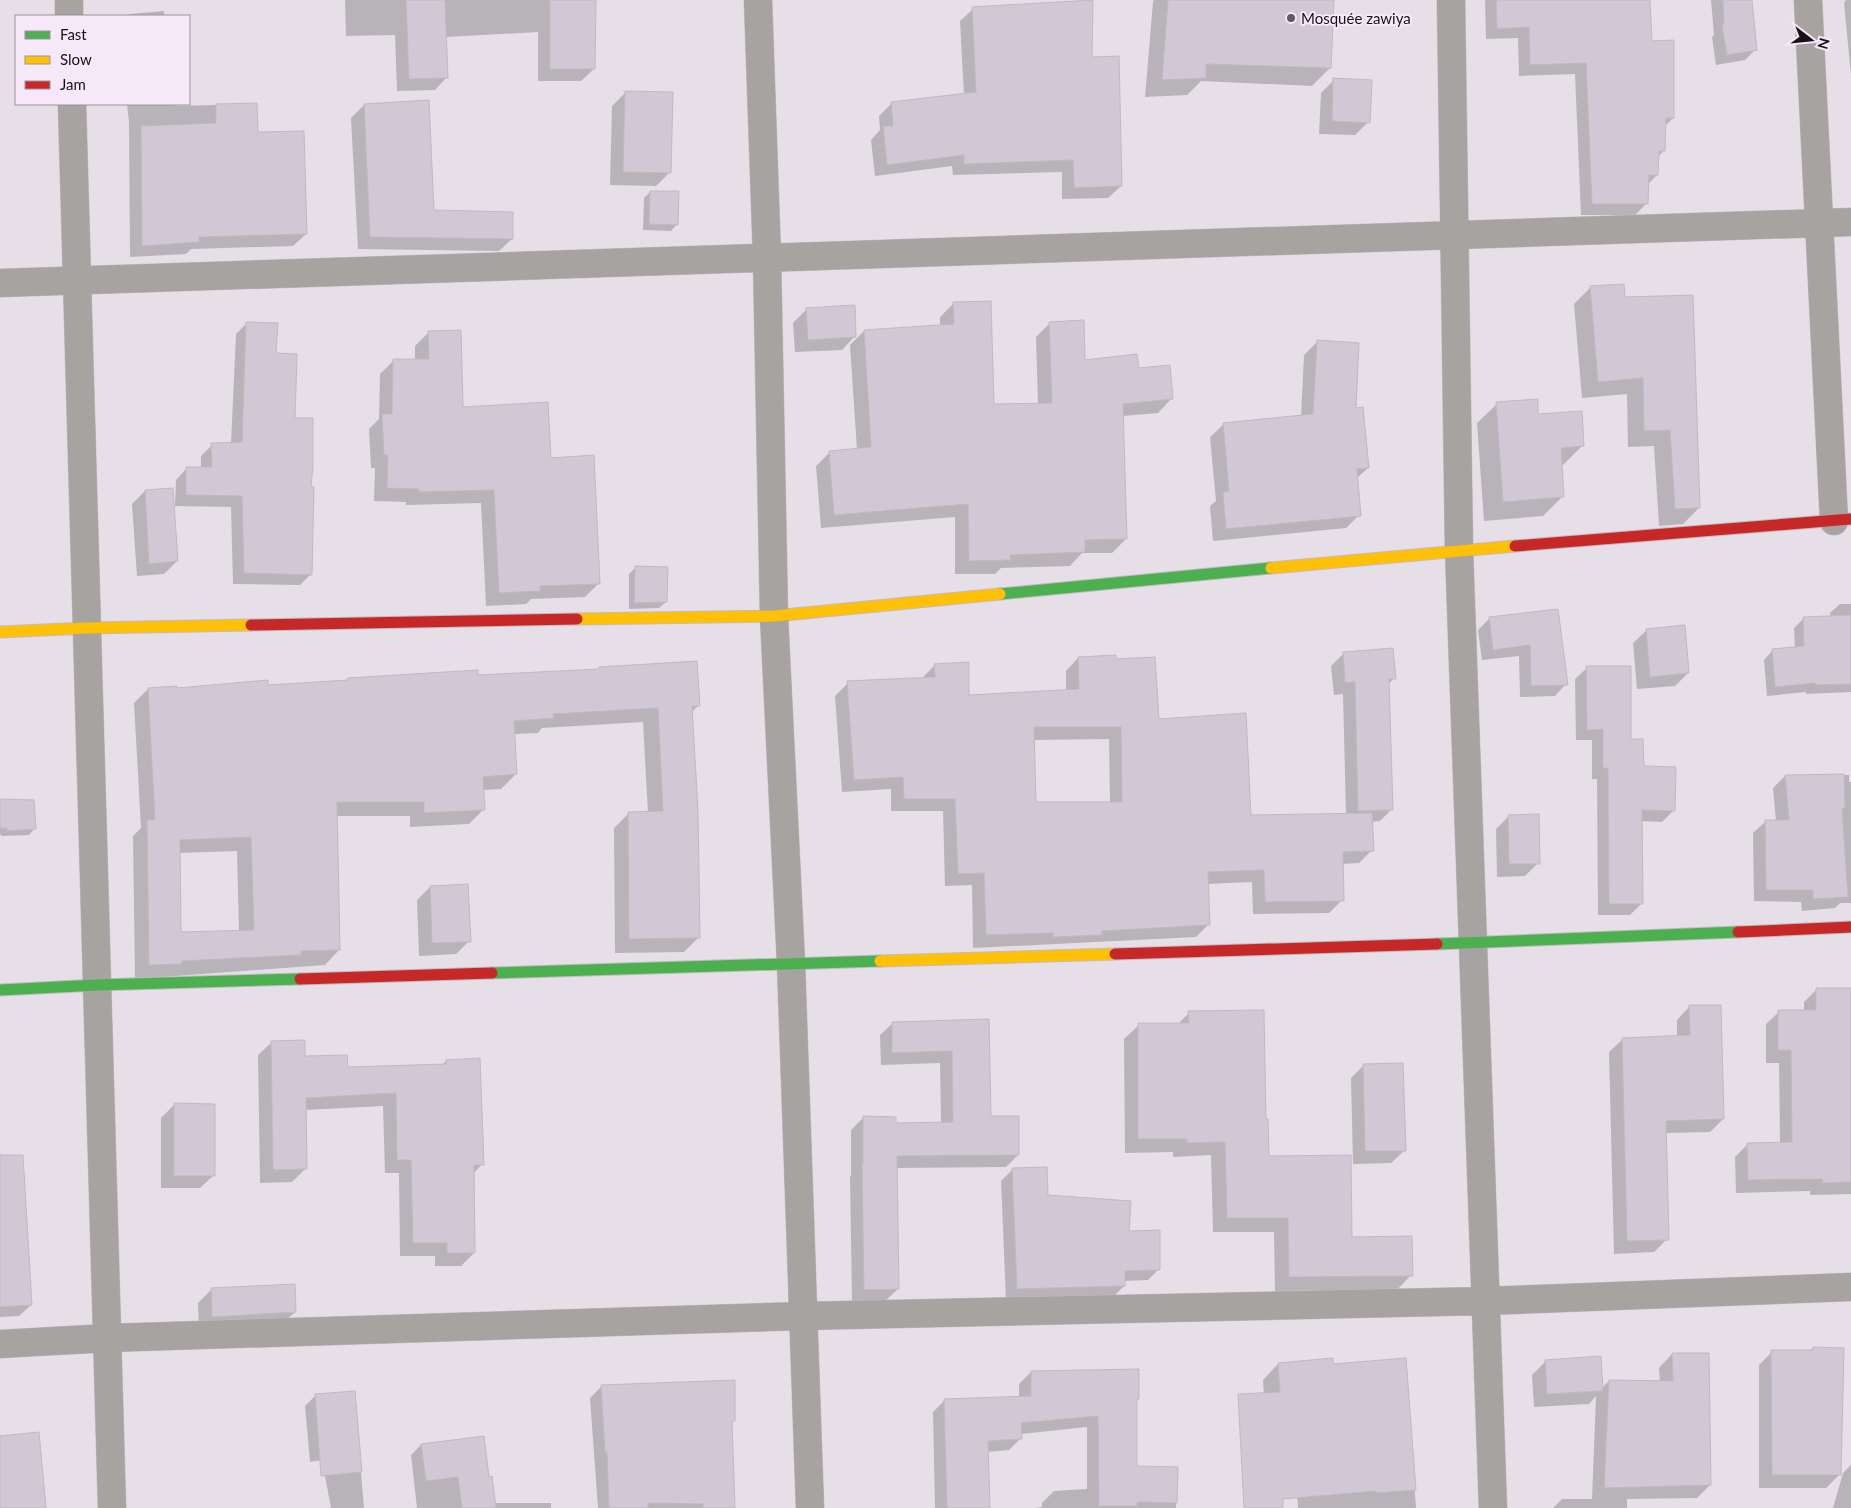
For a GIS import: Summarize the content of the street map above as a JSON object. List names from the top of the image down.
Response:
{
  "places": ["Mosquée zawiya"],
  "legend": ["Fast", "Slow", "Jam"],
  "north": "right"
}
